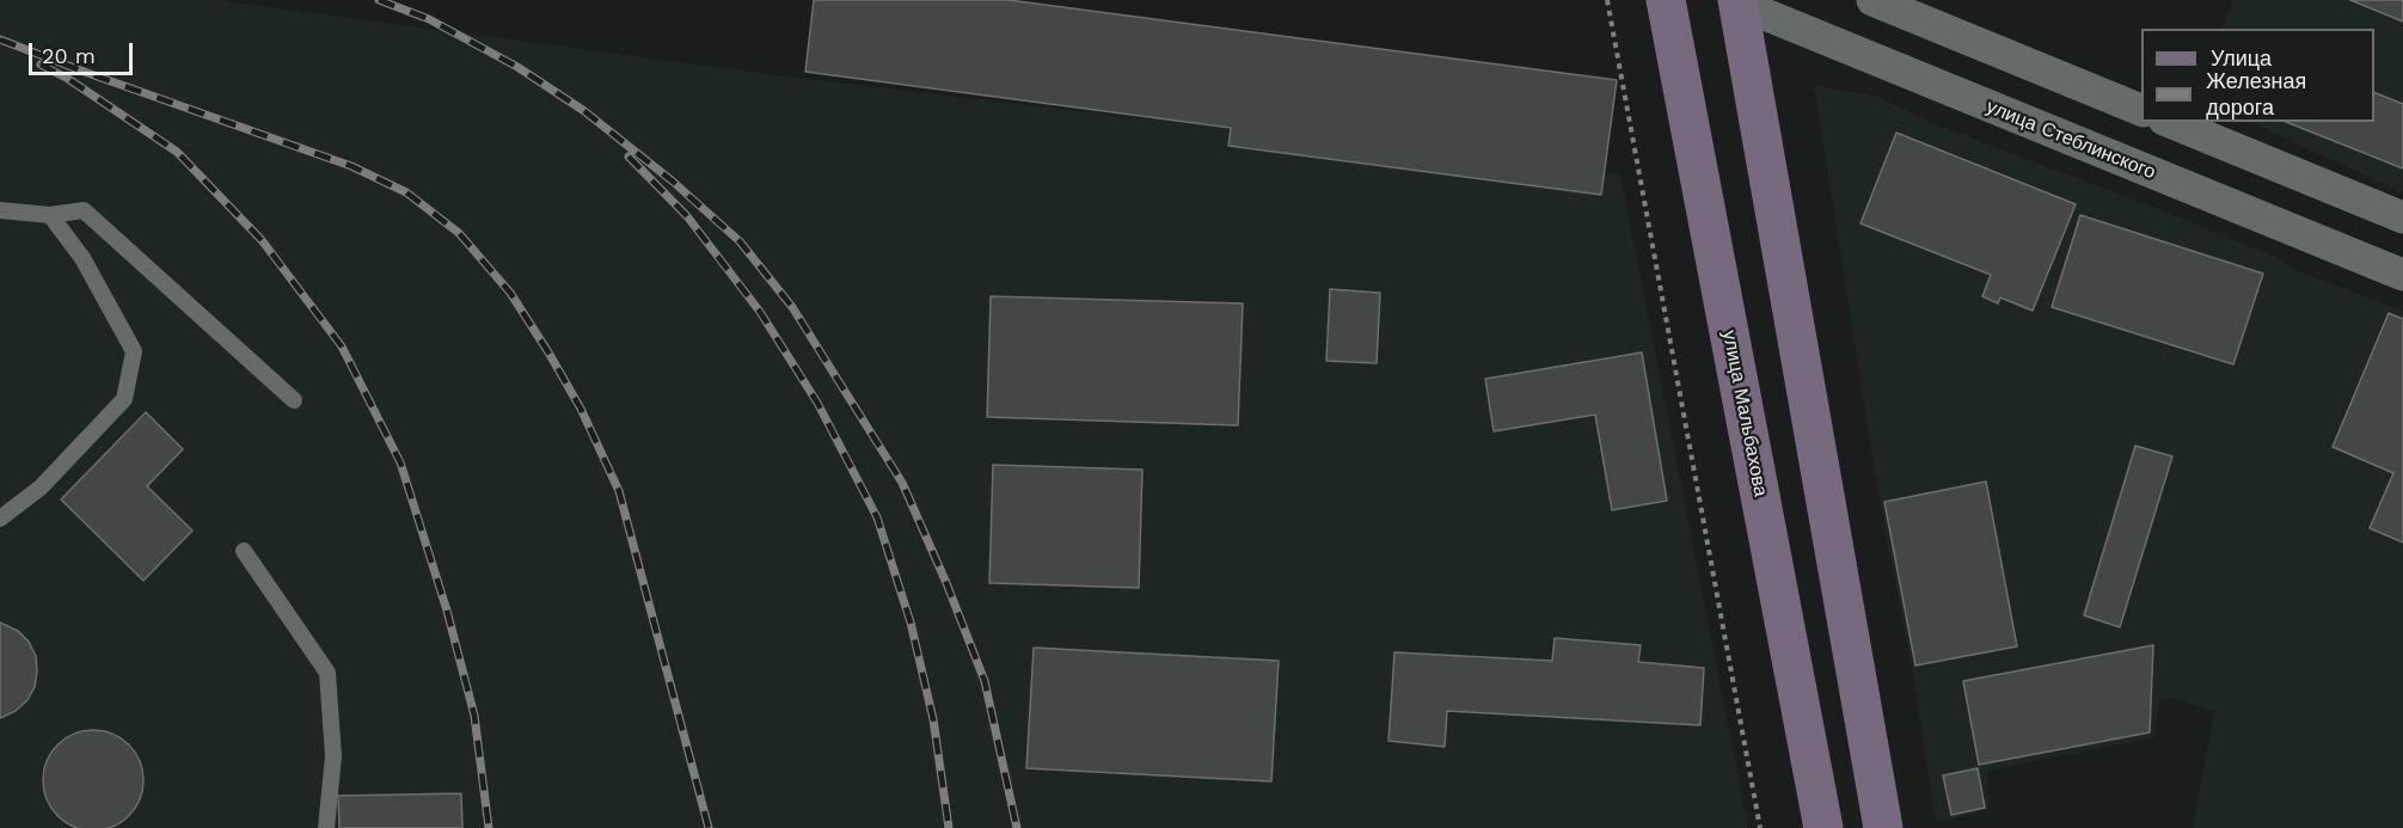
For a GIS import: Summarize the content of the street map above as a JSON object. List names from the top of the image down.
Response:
{
  "streets": {
    "main road": ["улица Мальбахова"],
    "street": ["улица Стеблинского"]
  },
  "legend": ["Улица", "Железная дорога"],
  "scale_bar": "20 m"
}
